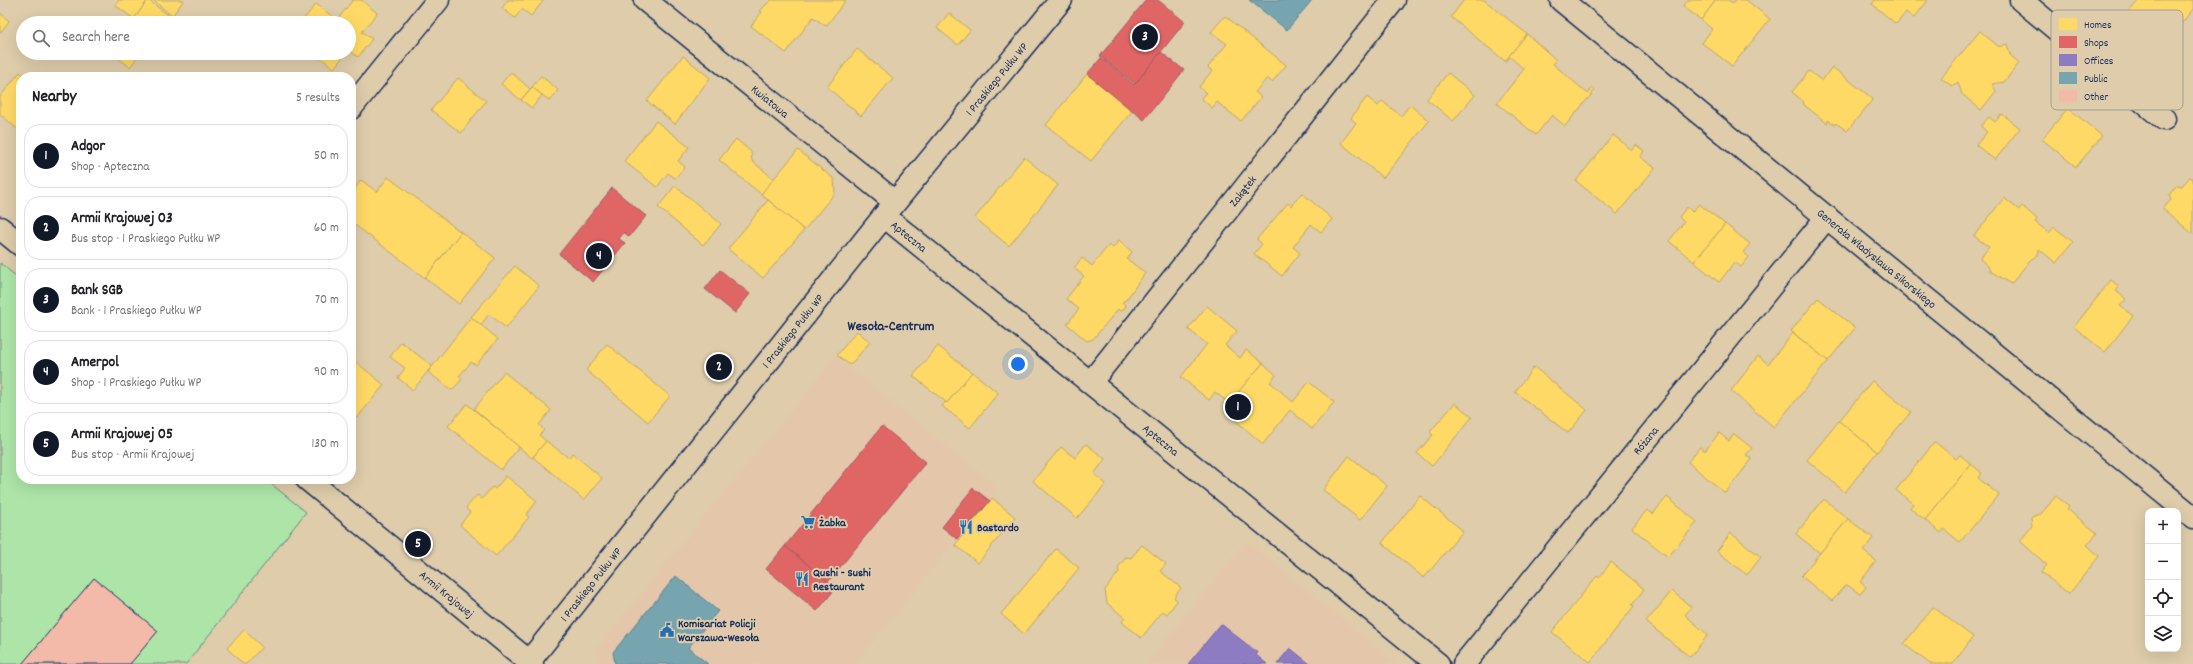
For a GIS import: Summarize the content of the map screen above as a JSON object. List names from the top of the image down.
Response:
{
  "streets": {
    "street": [
      "1 Praskiego Pułku WP",
      "Kwiatowa",
      "Zakątek",
      "Apteczna",
      "Generała Władysława Sikorskiego",
      "Różana",
      "Armii Krajowej"
    ]
  },
  "crossings": [
    ["1 Praskiego Pułku WP", "Kwiatowa"],
    ["1 Praskiego Pułku WP", "Apteczna"],
    ["1 Praskiego Pułku WP", "Armii Krajowej"],
    ["Kwiatowa", "Apteczna"],
    ["Zakątek", "Apteczna"],
    ["Generała Władysława Sikorskiego", "Różana"]
  ],
  "districts": ["Wesoła-Centrum"],
  "places": {
    "supermarket": ["Żabka"],
    "restaurant": ["Bastardo", "Qushi - Sushi Restaurant"],
    "public building": ["Komisariat Policji Warszawa-Wesoła"]
  },
  "legend": [
    "Homes",
    "Shops",
    "Offices",
    "Public",
    "Other"
  ],
  "page": {
    "search": "Search here",
    "pins": [
      "3",
      "4",
      "2",
      "1",
      "5"
    ],
    "heading": ["Nearby", "5 results"],
    "list": [
      {
        "mark": "1",
        "name": "Adgor",
        "note": "Shop · Apteczna",
        "value": "50 m"
      },
      {
        "mark": "2",
        "name": "Armii Krajowej 03",
        "note": "Bus stop · 1 Praskiego Pułku WP",
        "value": "60 m"
      },
      {
        "mark": "3",
        "name": "Bank SGB",
        "note": "Bank · 1 Praskiego Pułku WP",
        "value": "70 m"
      },
      {
        "mark": "4",
        "name": "Amerpol",
        "note": "Shop · 1 Praskiego Pułku WP",
        "value": "90 m"
      },
      {
        "mark": "5",
        "name": "Armii Krajowej 05",
        "note": "Bus stop · Armii Krajowej",
        "value": "130 m"
      }
    ],
    "map_buttons": ["+", "−"]
  }
}
